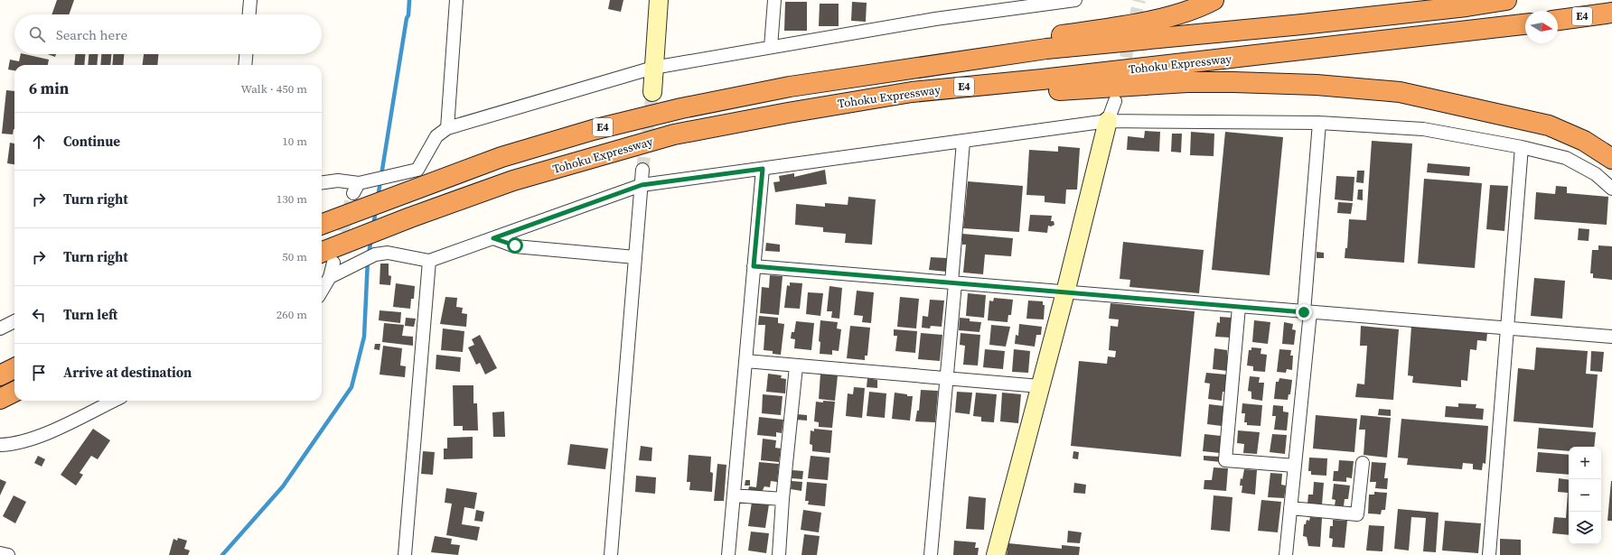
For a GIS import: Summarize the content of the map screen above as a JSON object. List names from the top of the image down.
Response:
{
  "streets": {
    "highway": ["E4", "Tohoku Expressway"]
  },
  "north": "right",
  "page": {
    "search": "Search here",
    "heading": ["6 min", "Walk · 450 m"],
    "list": [
      ["Continue", "10 m"],
      ["Turn right", "130 m"],
      ["Turn right", "50 m"],
      ["Turn left", "260 m"],
      "Arrive at destination"
    ],
    "map_buttons": ["+", "−"]
  }
}
